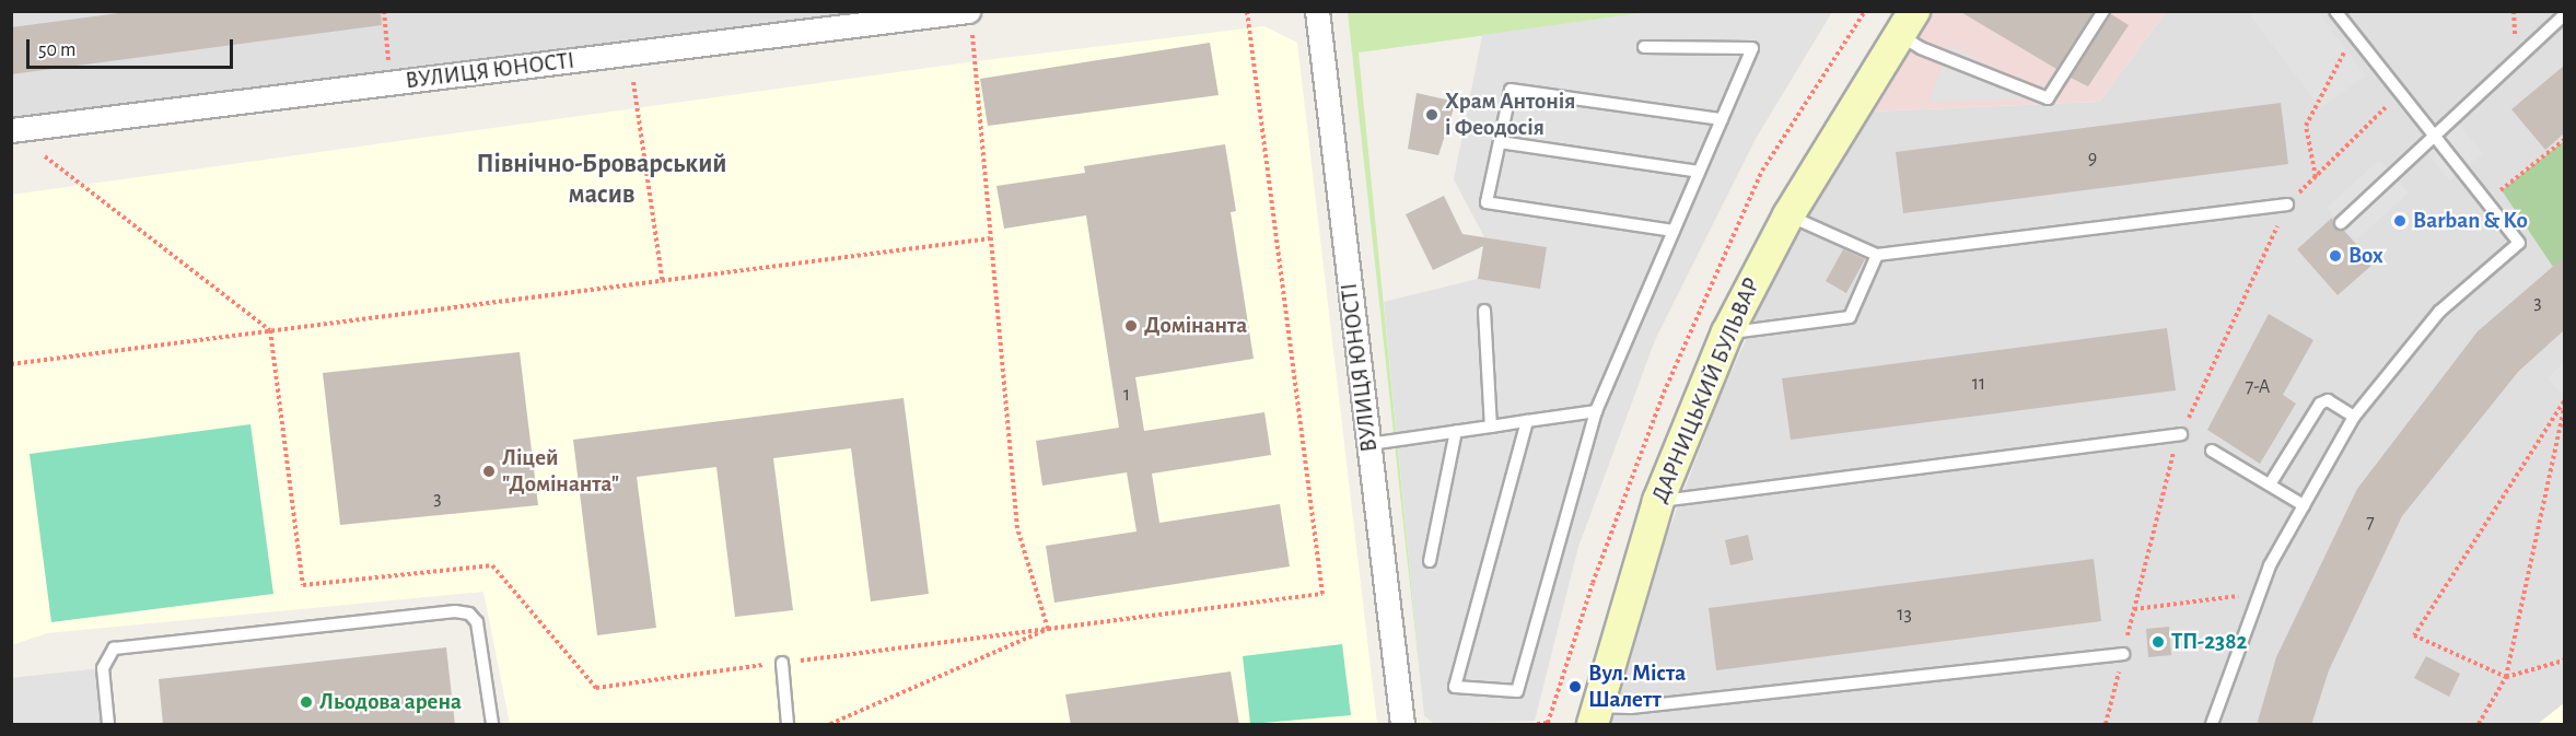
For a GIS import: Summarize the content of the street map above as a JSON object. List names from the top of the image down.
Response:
{
  "streets": {
    "street": ["ВУЛИЦЯ ЮНОСТІ", "ДАРНИЦЬКИЙ БУЛЬВАР"]
  },
  "districts": ["Північно-Броварський масив"],
  "places": [
    "Храм Антонія і Феодосія",
    "Barban & Ko",
    "Box",
    "Домінанта",
    "Ліцей \"Домінанта\"",
    "ТП-2382",
    "Вул. Міста Шалетт",
    "Льодова арена"
  ],
  "house_numbers": [
    "9",
    "3",
    "11",
    "7-А",
    "1",
    "3",
    "7",
    "13"
  ],
  "scale_bar": "50 m"
}
